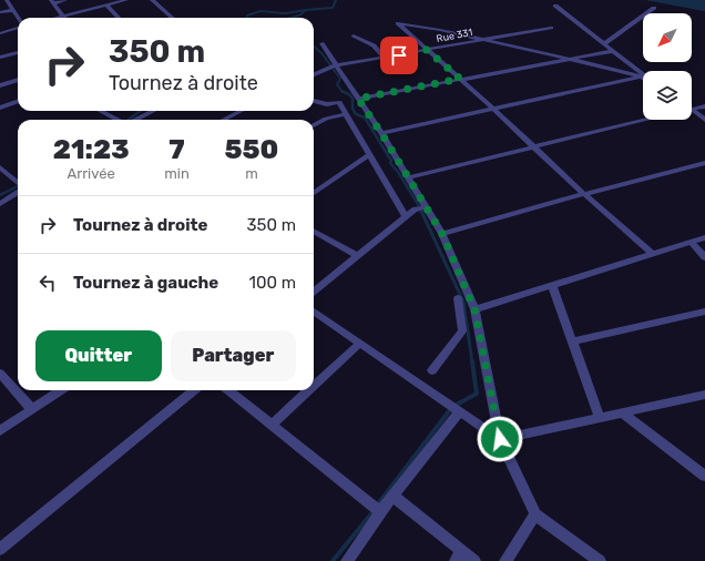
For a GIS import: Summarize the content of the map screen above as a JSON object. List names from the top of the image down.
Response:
{
  "streets": {
    "street": ["Rue 331"]
  },
  "north": "bottom left",
  "page": {
    "turn": ["350 m", "Tournez à droite"],
    "eta": [
      "21:23",
      "Arrivée",
      "7",
      "min",
      "550",
      "m"
    ],
    "list": [
      {
        "name": "Tournez à droite",
        "value": "350 m"
      },
      {
        "name": "Tournez à gauche",
        "value": "100 m"
      }
    ],
    "buttons": ["Quitter", "Partager"]
  }
}
